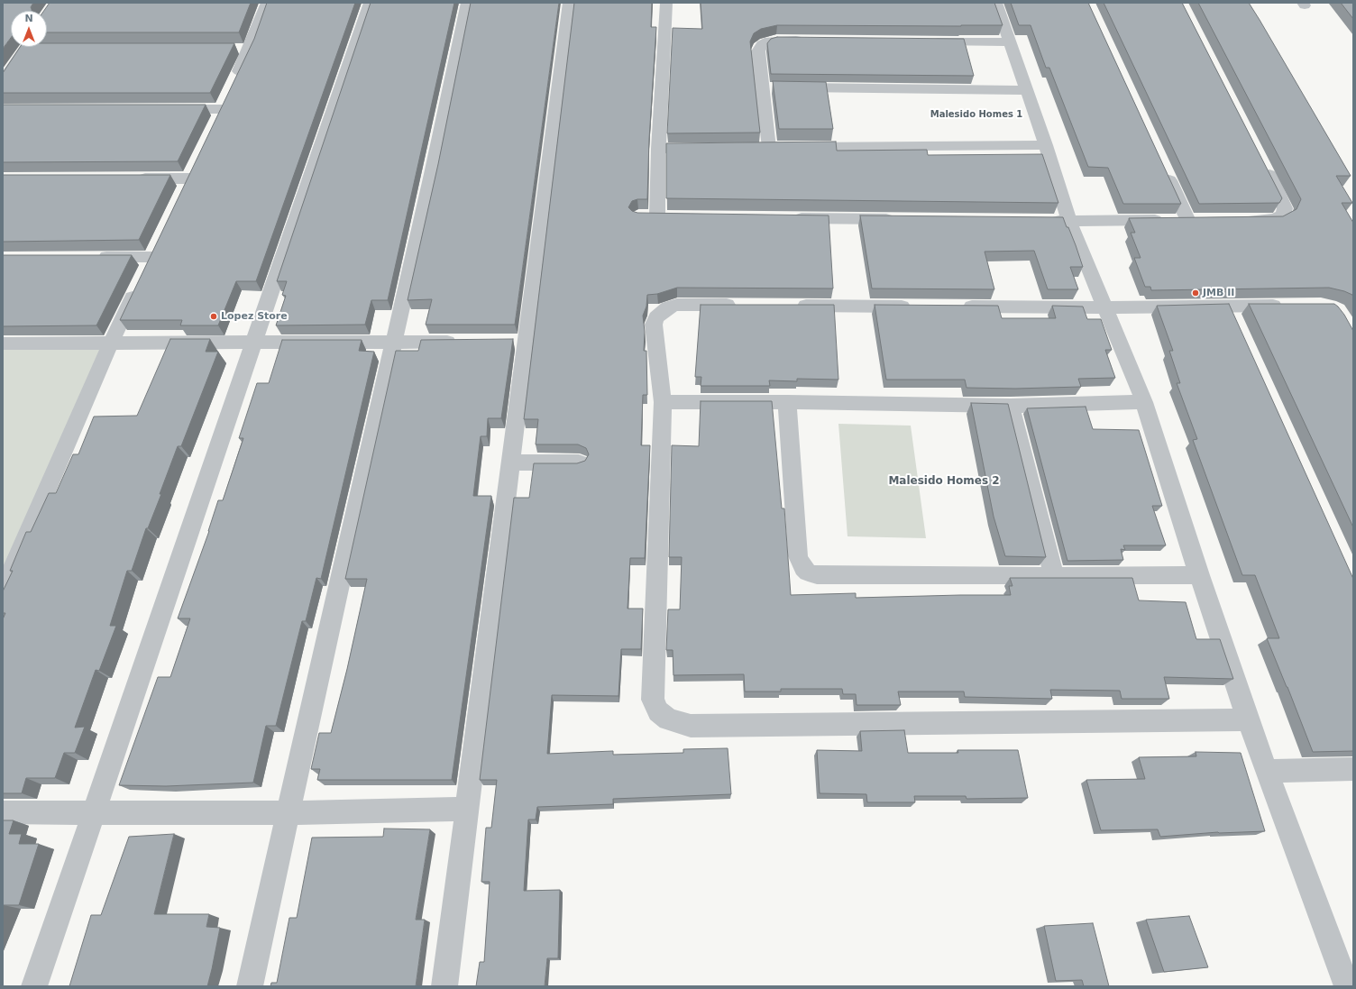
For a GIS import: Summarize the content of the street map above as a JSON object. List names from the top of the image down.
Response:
{
  "districts": ["Malesido Homes 1", "Malesido Homes 2"],
  "places": ["JMB II", "Lopez Store"],
  "north": "top"
}
